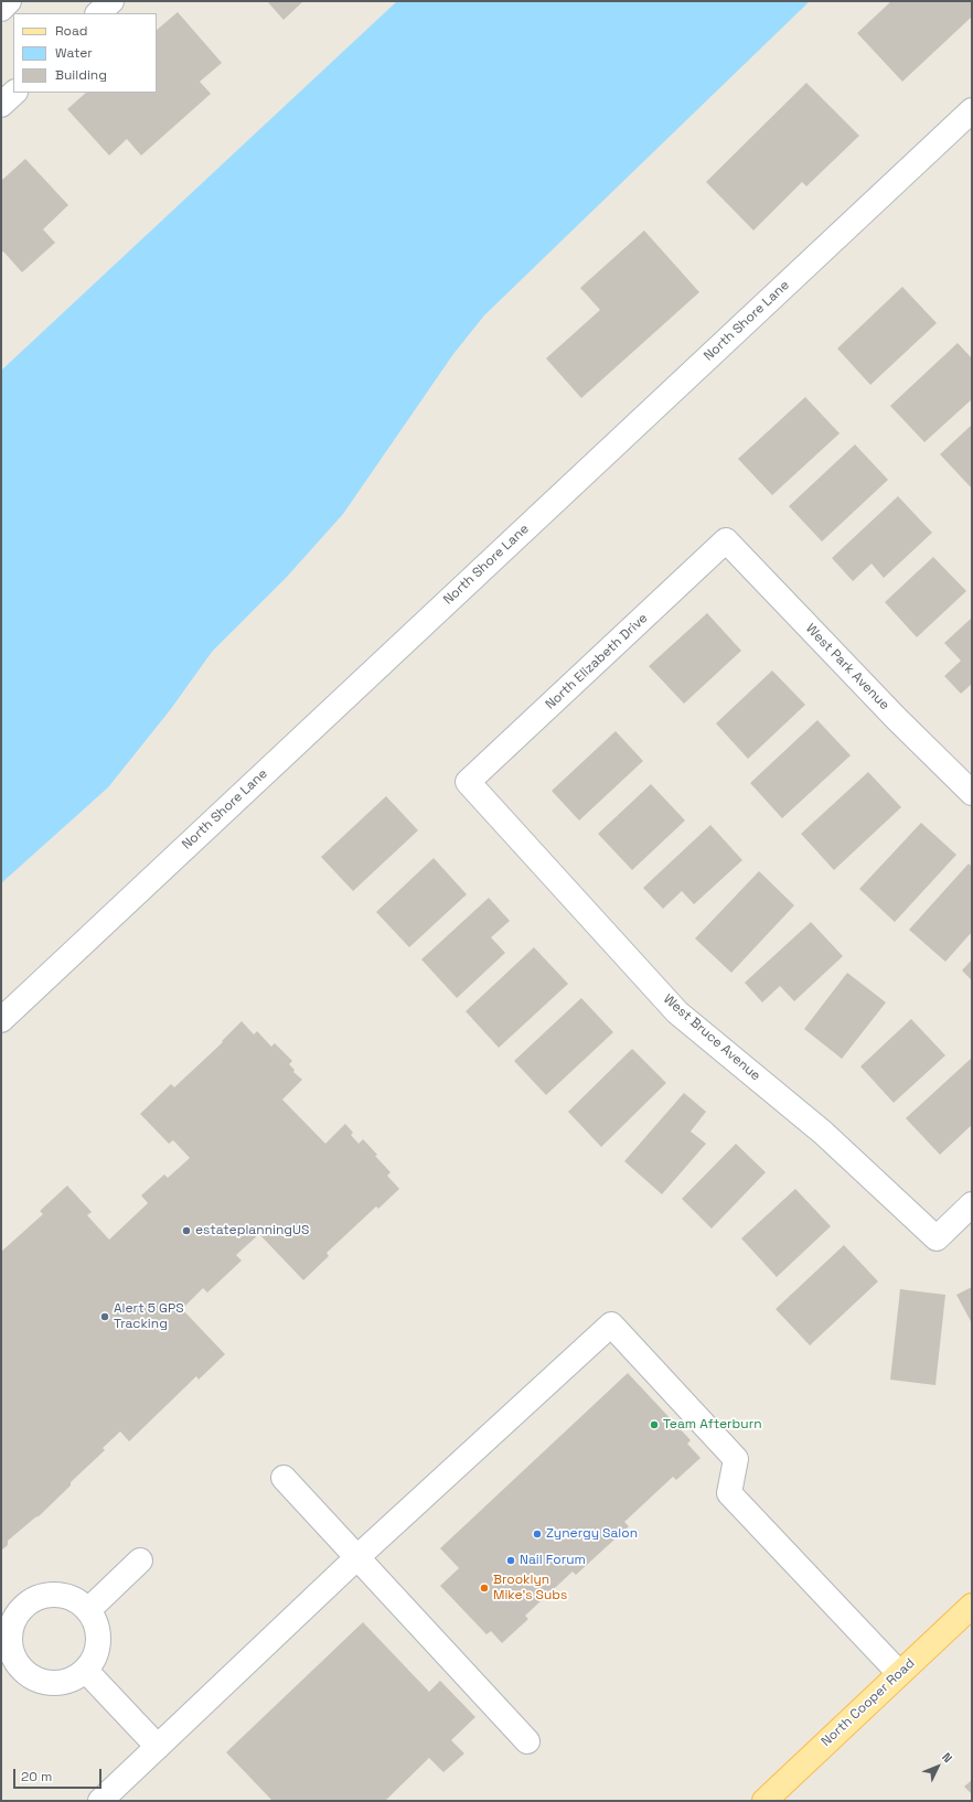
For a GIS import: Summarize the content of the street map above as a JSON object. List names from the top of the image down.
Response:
{
  "streets": {
    "main road": ["North Cooper Road"],
    "street": [
      "North Shore Lane",
      "North Elizabeth Drive",
      "West Park Avenue",
      "West Bruce Avenue"
    ]
  },
  "crossings": [
    ["North Elizabeth Drive", "West Park Avenue"],
    ["North Elizabeth Drive", "West Bruce Avenue"]
  ],
  "places": [
    "estateplanningUS",
    "Alert 5 GPS Tracking",
    "Team Afterburn",
    "Zynergy Salon",
    "Nail Forum",
    "Brooklyn Mike's Subs"
  ],
  "legend": ["Road", "Water", "Building"],
  "scale_bar": "20 m",
  "north": "top right"
}
